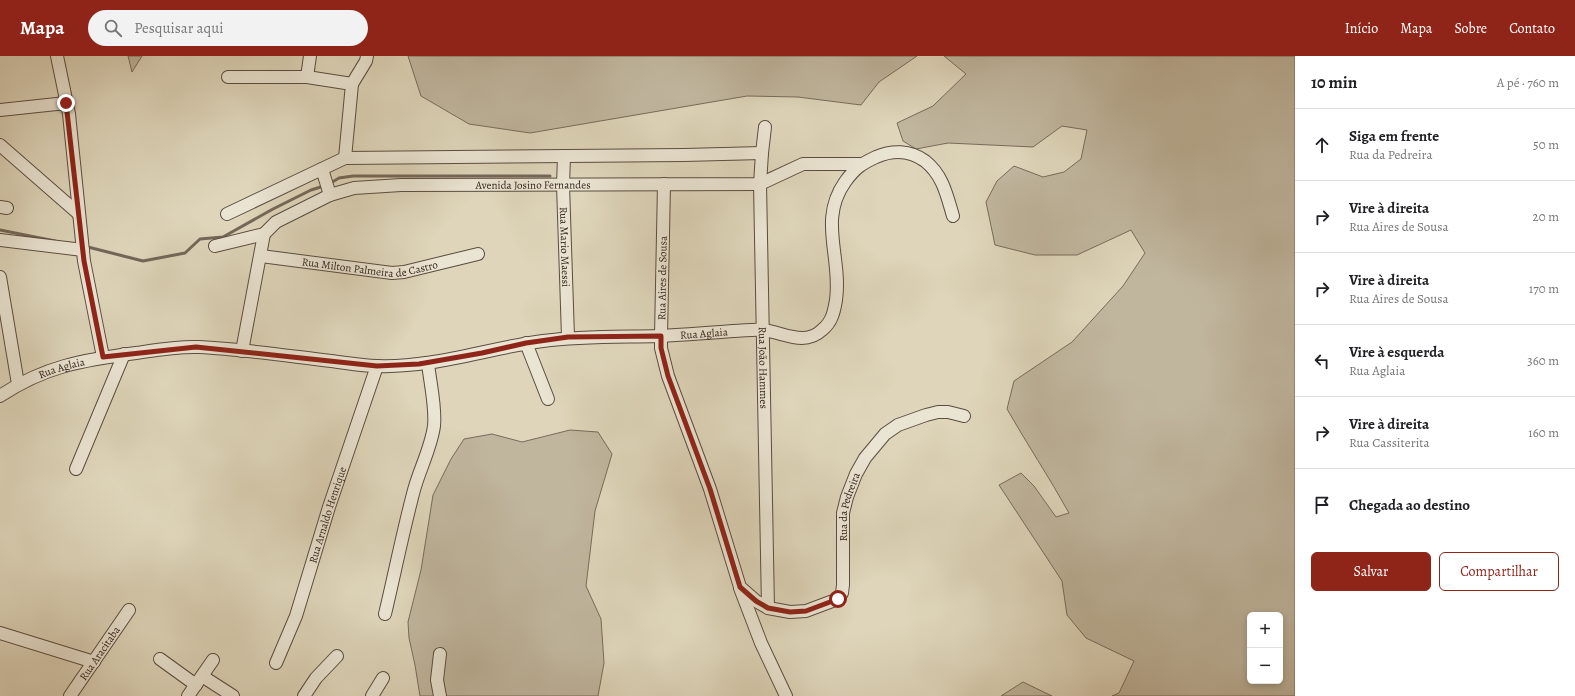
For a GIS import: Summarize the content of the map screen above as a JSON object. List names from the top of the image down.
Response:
{
  "streets": {
    "street": [
      "Avenida Josino Fernandes",
      "Rua Mario Maessi",
      "Rua Milton Palmeira de Castro",
      "Rua Aires de Sousa",
      "Rua Aglaia",
      "Rua João Hammes",
      "Rua da Pedreira",
      "Rua Arnaldo Henrique",
      "Rua Aracitaba"
    ]
  },
  "crossings": [
    ["Avenida Josino Fernandes", "Rua Mario Maessi"],
    ["Avenida Josino Fernandes", "Rua Aires de Sousa"],
    ["Avenida Josino Fernandes", "Rua Aglaia"],
    ["Avenida Josino Fernandes", "Rua João Hammes"],
    ["Rua Mario Maessi", "Rua Aglaia"],
    ["Rua Aires de Sousa", "Rua Aglaia"],
    ["Rua Aglaia", "Rua João Hammes"],
    ["Rua Aglaia", "Rua Arnaldo Henrique"],
    ["Rua João Hammes", "Rua da Pedreira"]
  ],
  "page": {
    "header": "Mapa",
    "search": "Pesquisar aqui",
    "nav": [
      "Início",
      "Mapa",
      "Sobre",
      "Contato"
    ],
    "heading": ["10 min", "A pé · 760 m"],
    "list": [
      ["Siga em frente", "Rua da Pedreira", "50 m"],
      ["Vire à direita", "Rua Aires de Sousa", "20 m"],
      ["Vire à direita", "Rua Aires de Sousa", "170 m"],
      ["Vire à esquerda", "Rua Aglaia", "360 m"],
      ["Vire à direita", "Rua Cassiterita", "160 m"],
      "Chegada ao destino"
    ],
    "buttons": ["Salvar", "Compartilhar"],
    "map_buttons": ["+", "−"]
  }
}
